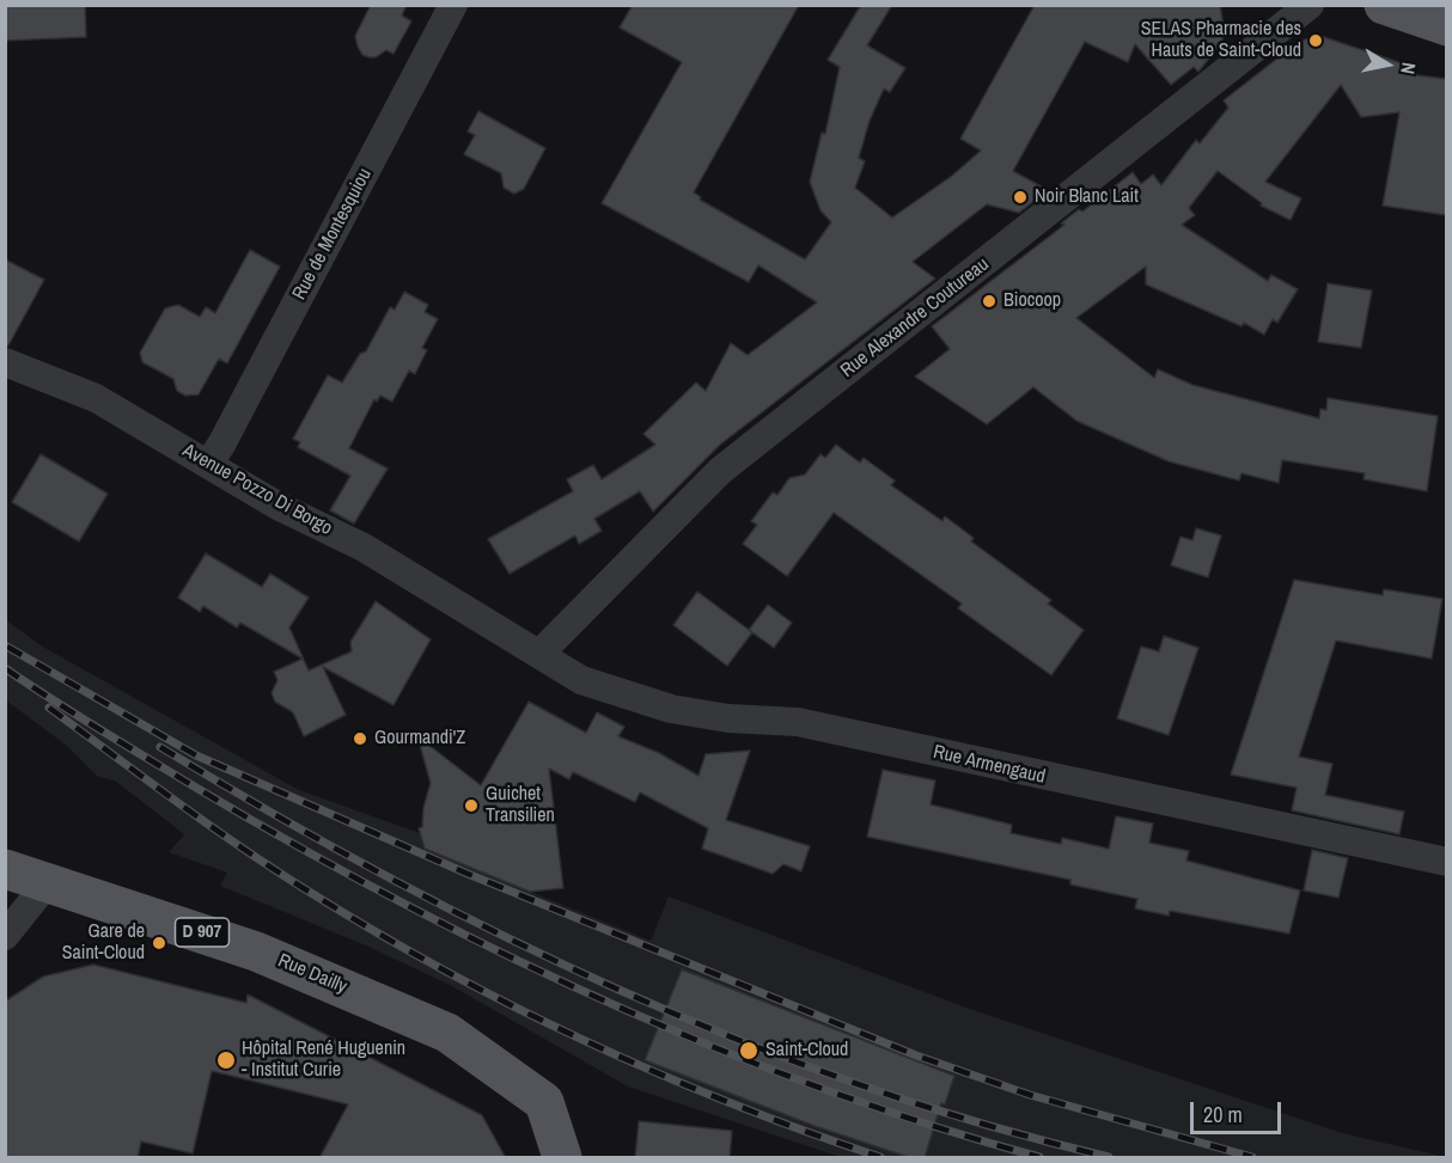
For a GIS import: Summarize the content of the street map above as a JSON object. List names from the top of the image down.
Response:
{
  "streets": {
    "main road": ["D 907", "Rue Dailly"],
    "street": [
      "Rue de Montesquiou",
      "Rue Alexandre Coutureau",
      "Avenue Pozzo Di Borgo",
      "Rue Armengaud"
    ]
  },
  "crossings": [
    ["Rue de Montesquiou", "Avenue Pozzo Di Borgo"],
    ["Rue Alexandre Coutureau", "Avenue Pozzo Di Borgo"],
    ["Rue Alexandre Coutureau", "Rue Armengaud"],
    ["Avenue Pozzo Di Borgo", "Rue Armengaud"]
  ],
  "places": [
    "SELAS Pharmacie des Hauts de Saint-Cloud",
    "Noir Blanc Lait",
    "Biocoop",
    "Gourmandi'Z",
    "Guichet Transilien",
    "Gare de Saint-Cloud",
    "Saint-Cloud",
    "Hôpital René Huguenin - Institut Curie"
  ],
  "scale_bar": "20 m",
  "north": "right"
}
